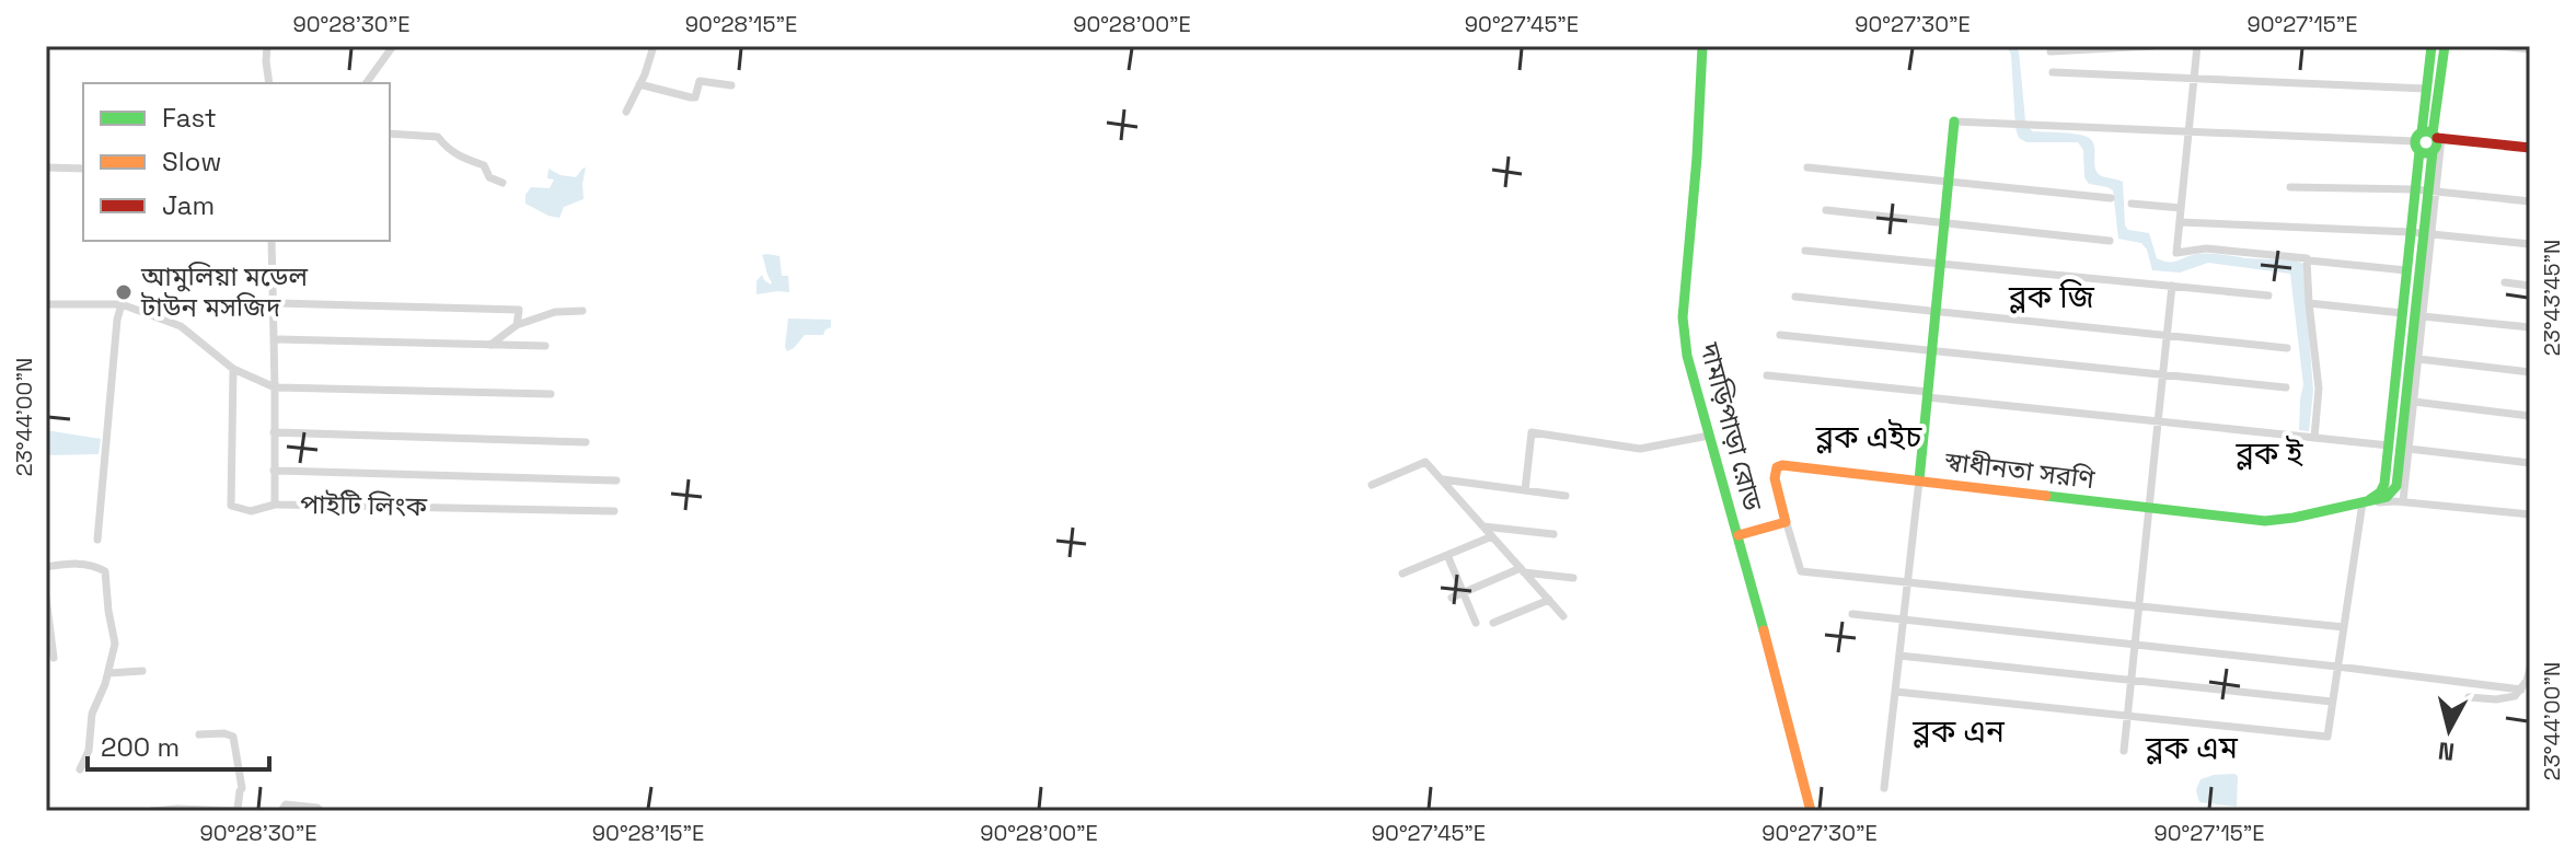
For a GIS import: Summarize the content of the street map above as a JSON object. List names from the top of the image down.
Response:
{
  "streets": {
    "street": ["দামড়িপাড়া রোড", "স্বাধীনতা সরণি", "পাইটি লিংক"]
  },
  "districts": [
    "ব্লক জি",
    "ব্লক এইচ",
    "ব্লক ই",
    "ব্লক এন",
    "ব্লক এম"
  ],
  "places": ["আমুলিয়া মডেল টাউন মসজিদ"],
  "legend": ["Fast", "Slow", "Jam"],
  "scale_bar": "200 m",
  "north": "bottom",
  "coordinates": [
    "90°28'30\"E",
    "90°28'15\"E",
    "90°28'00\"E",
    "90°27'45\"E",
    "90°27'30\"E",
    "90°27'15\"E",
    "23°43'45\"N",
    "23°44'00\"N"
  ]
}
